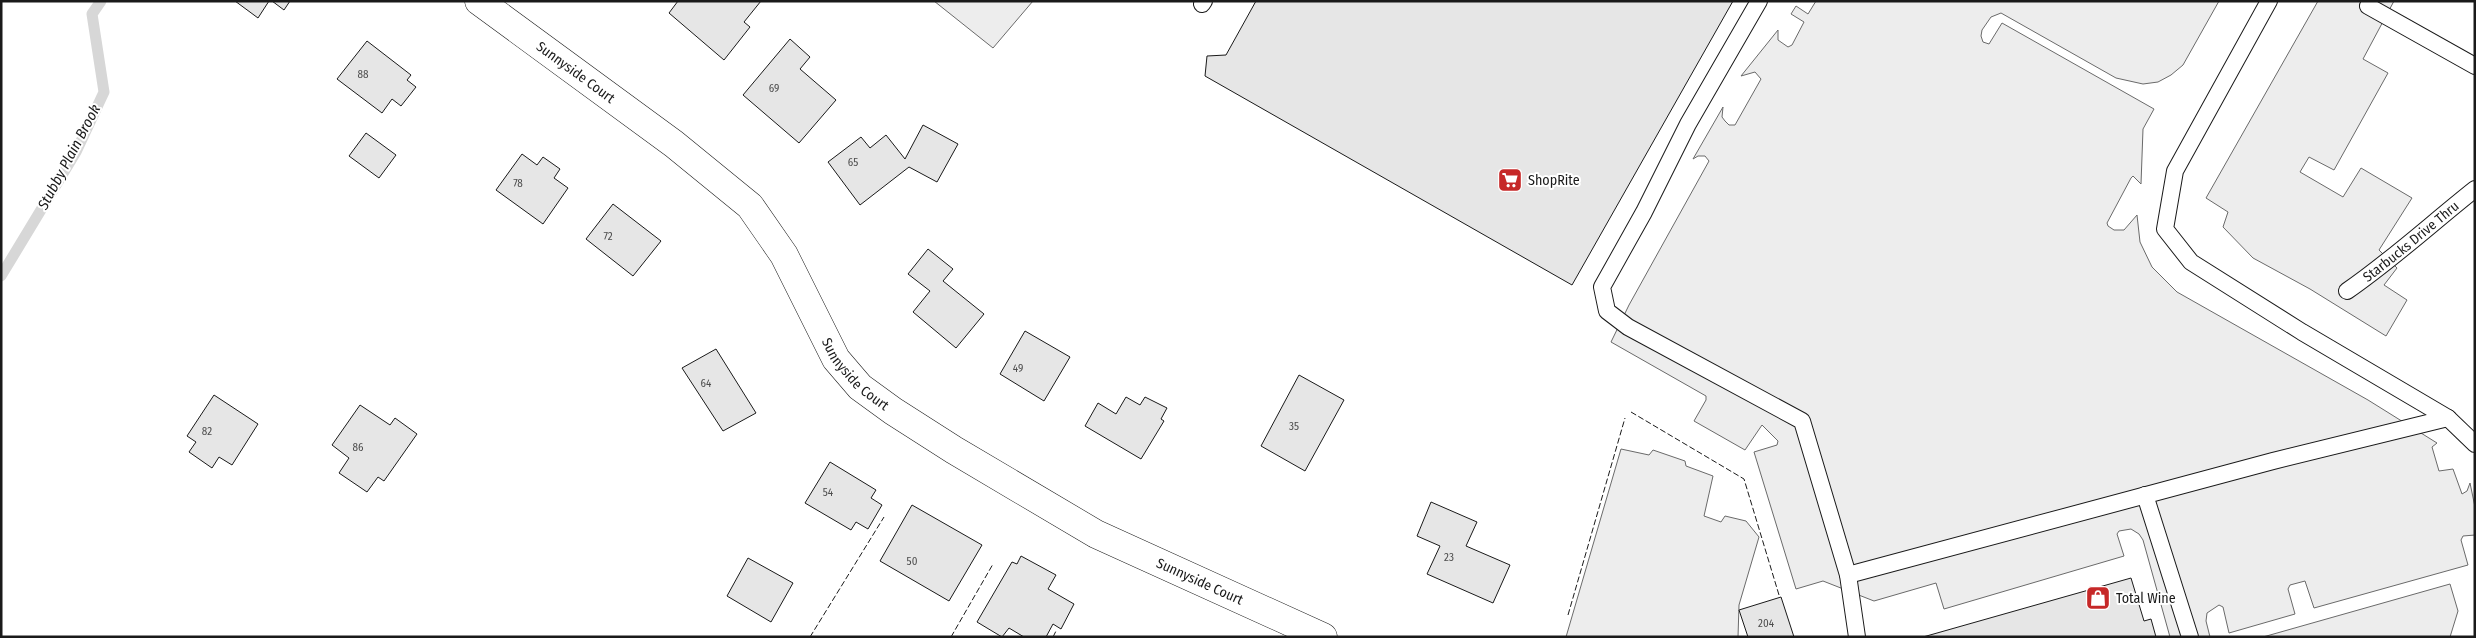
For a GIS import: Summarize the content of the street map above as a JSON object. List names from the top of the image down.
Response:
{
  "streets": {
    "street": ["Sunnyside Court"],
    "lane": ["Starbucks Drive Thru"]
  },
  "water": ["Stubby Plain Brook"],
  "places": {
    "supermarket": ["ShopRite"],
    "shop": ["Total Wine"]
  },
  "house_numbers": [
    "88",
    "69",
    "65",
    "78",
    "72",
    "49",
    "64",
    "35",
    "82",
    "86",
    "54",
    "23",
    "50",
    "204"
  ]
}
